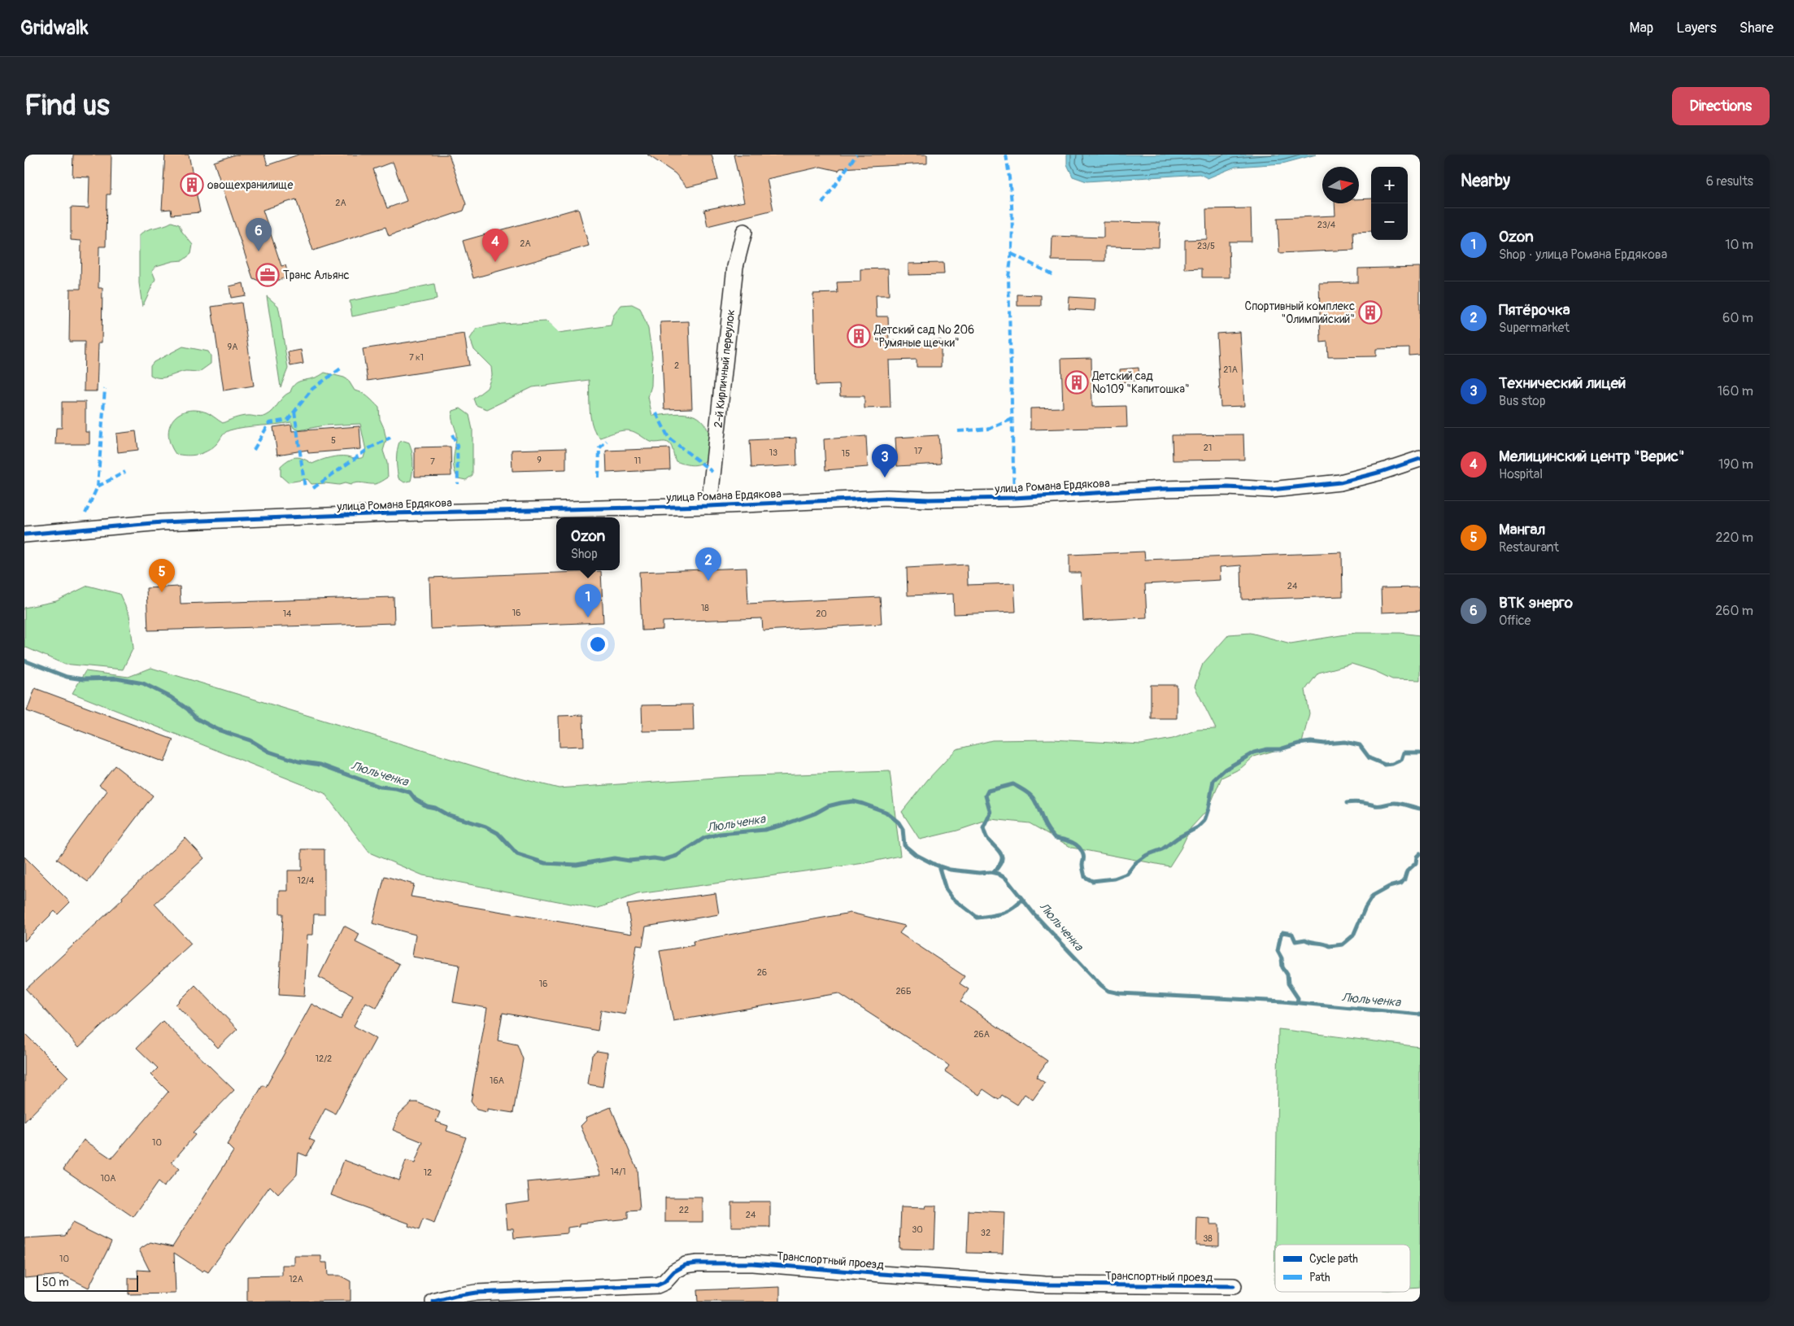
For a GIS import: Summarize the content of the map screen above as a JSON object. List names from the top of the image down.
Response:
{
  "streets": {
    "street": ["2-й Кирпичный переулок", "улица Романа Ердякова", "Транспортный проезд"]
  },
  "crossings": [
    ["2-й Кирпичный переулок", "улица Романа Ердякова"]
  ],
  "water": ["Люльченка"],
  "places": {
    "building": [
      "овощехранилище",
      "Спортивный комплекс \"Олимпийский\"",
      "Детский сад № 206 \"Румяные щечки\"",
      "Детский сад №109 \"Капитошка\""
    ],
    "office": ["Транс Альянс"]
  },
  "house_numbers": [
    "2А",
    "23/4",
    "2А",
    "23/5",
    "9А",
    "7 к1",
    "2",
    "21А",
    "5",
    "21",
    "17",
    "13",
    "15",
    "9",
    "11",
    "7",
    "24",
    "18",
    "16",
    "14",
    "20",
    "12/4",
    "26",
    "16",
    "26Б",
    "26А",
    "12/2",
    "16А",
    "10",
    "14/1",
    "12",
    "10А",
    "22",
    "24",
    "30",
    "32",
    "38",
    "10",
    "12А"
  ],
  "legend": ["Cycle path", "Path"],
  "scale_bar": "50 m",
  "north": "right",
  "page": {
    "header": "Gridwalk",
    "nav": ["Map", "Layers", "Share"],
    "buttons": "Directions",
    "title": "Find us",
    "heading": ["Nearby", "6 results"],
    "map_buttons": ["+", "−"],
    "list": [
      {
        "mark": "1",
        "name": "Ozon",
        "note": "Shop · улица Романа Ердякова",
        "value": "10 m"
      },
      {
        "mark": "2",
        "name": "Пятёрочка",
        "note": "Supermarket",
        "value": "60 m"
      },
      {
        "mark": "3",
        "name": "Технический лицей",
        "note": "Bus stop",
        "value": "160 m"
      },
      {
        "mark": "4",
        "name": "Мелицинский центр \"Верис\"",
        "note": "Hospital",
        "value": "190 m"
      },
      {
        "mark": "5",
        "name": "Мангал",
        "note": "Restaurant",
        "value": "220 m"
      },
      {
        "mark": "6",
        "name": "ВТК энерго",
        "note": "Office",
        "value": "260 m"
      }
    ],
    "pins": [
      "6",
      "4",
      "3",
      "2",
      "5",
      "1"
    ],
    "popup": ["Ozon", "Shop"],
    "scale": "50 m"
  }
}
